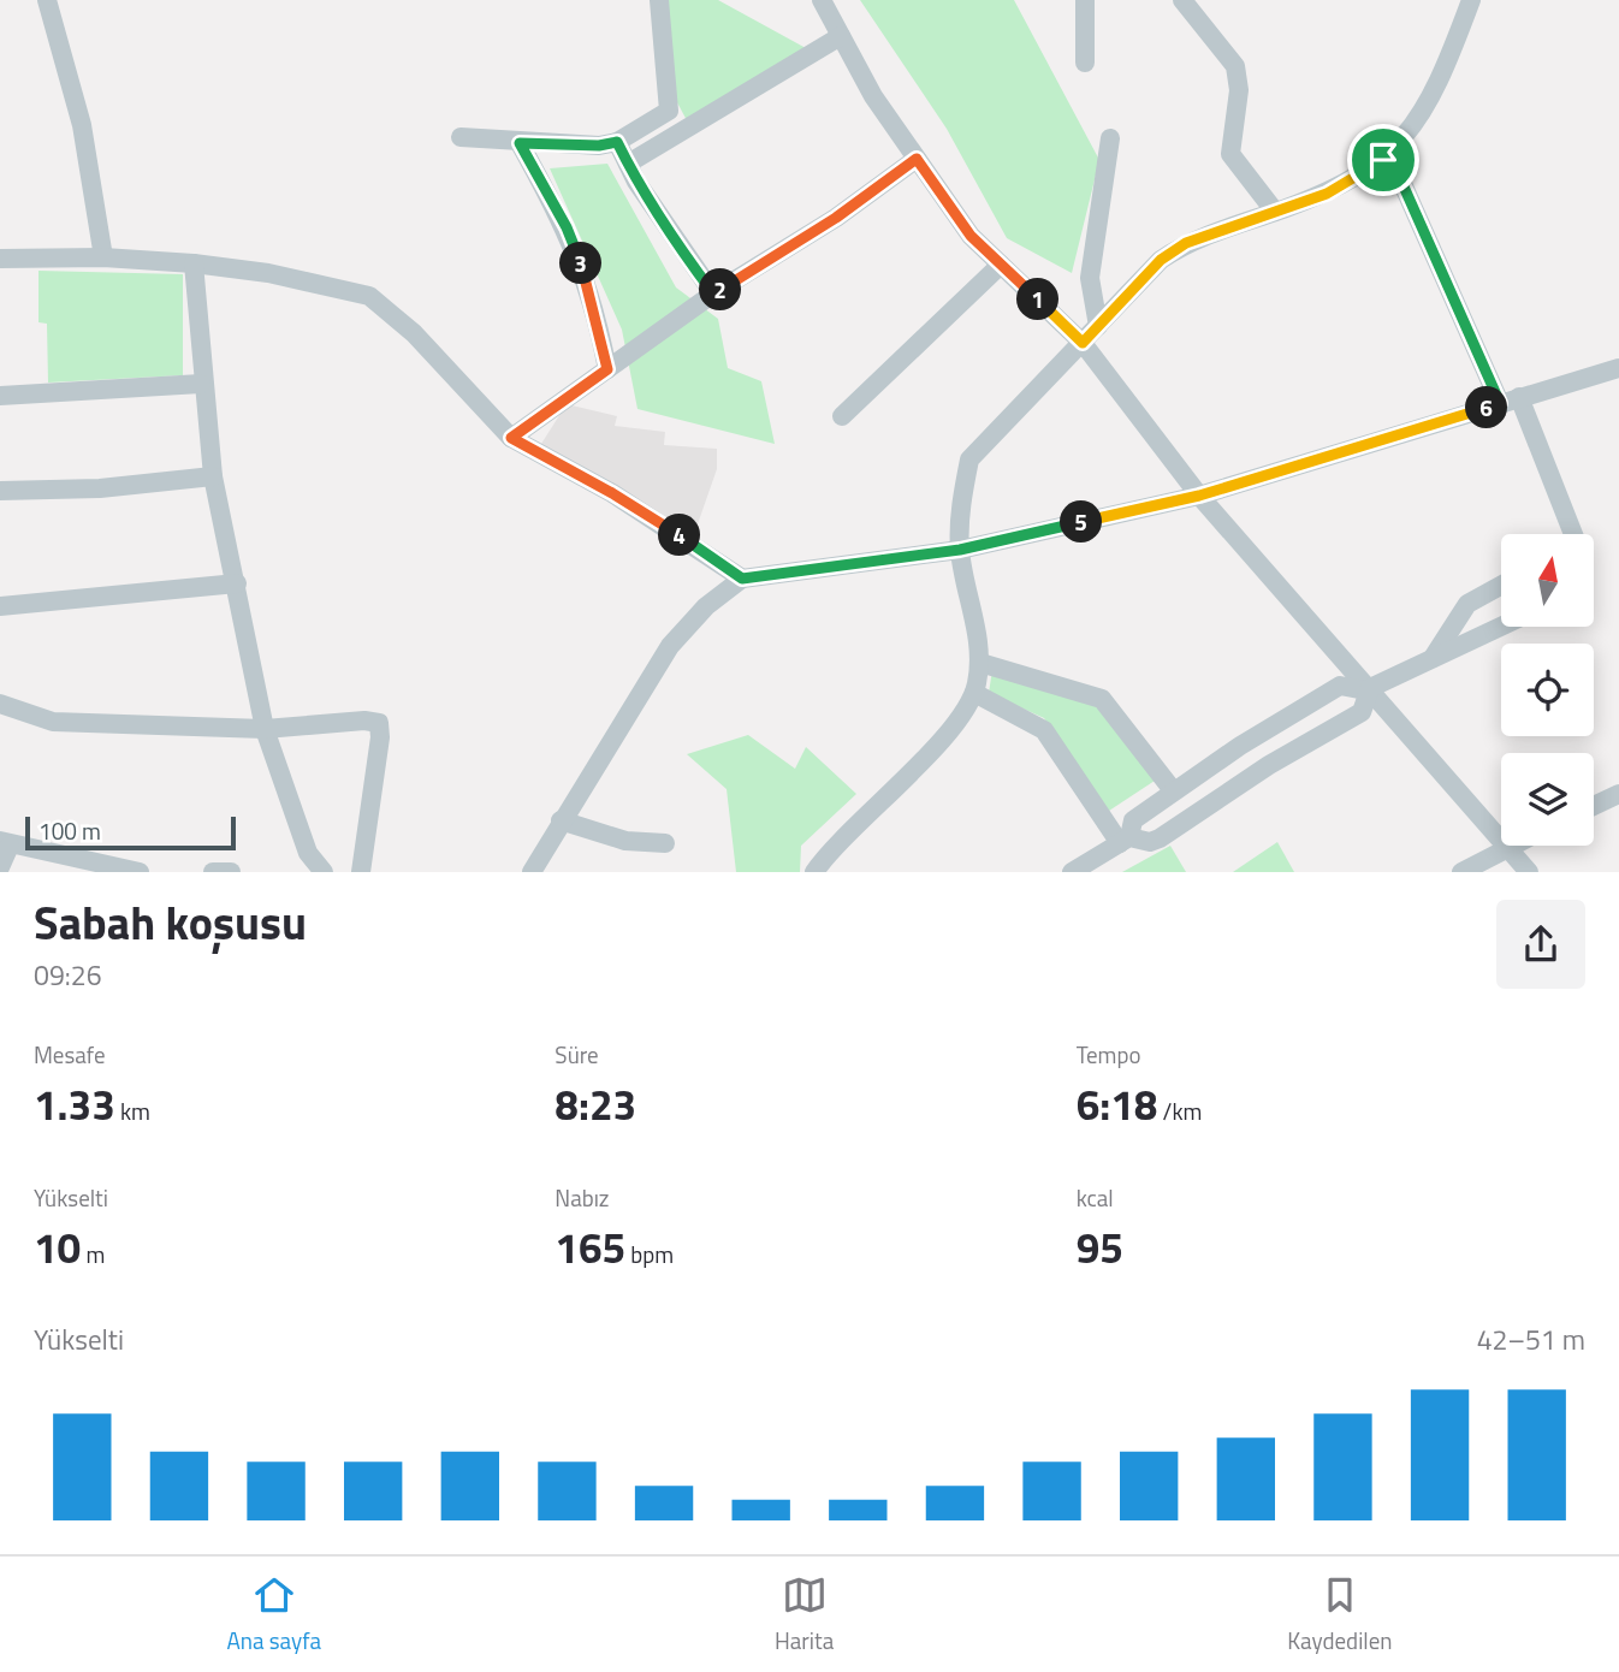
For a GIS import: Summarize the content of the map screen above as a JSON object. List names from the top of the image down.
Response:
{
  "scale_bar": "100 m",
  "north": "top",
  "page": {
    "pins": [
      "3",
      "2",
      "1",
      "6",
      "5",
      "4"
    ],
    "scale": "100 m",
    "heading": ["Sabah koşusu", "09:26"],
    "stats": [
      ["Mesafe", "1.33 km"],
      ["Süre", "8:23"],
      ["Tempo", "6:18 /km"],
      ["Yükselti", "10 m"],
      ["Nabız", "165 bpm"],
      ["kcal", "95"]
    ],
    "chart": ["Yükselti", "42–51 m"],
    "tabs": ["Ana sayfa", "Harita", "Kaydedilen"]
  }
}
